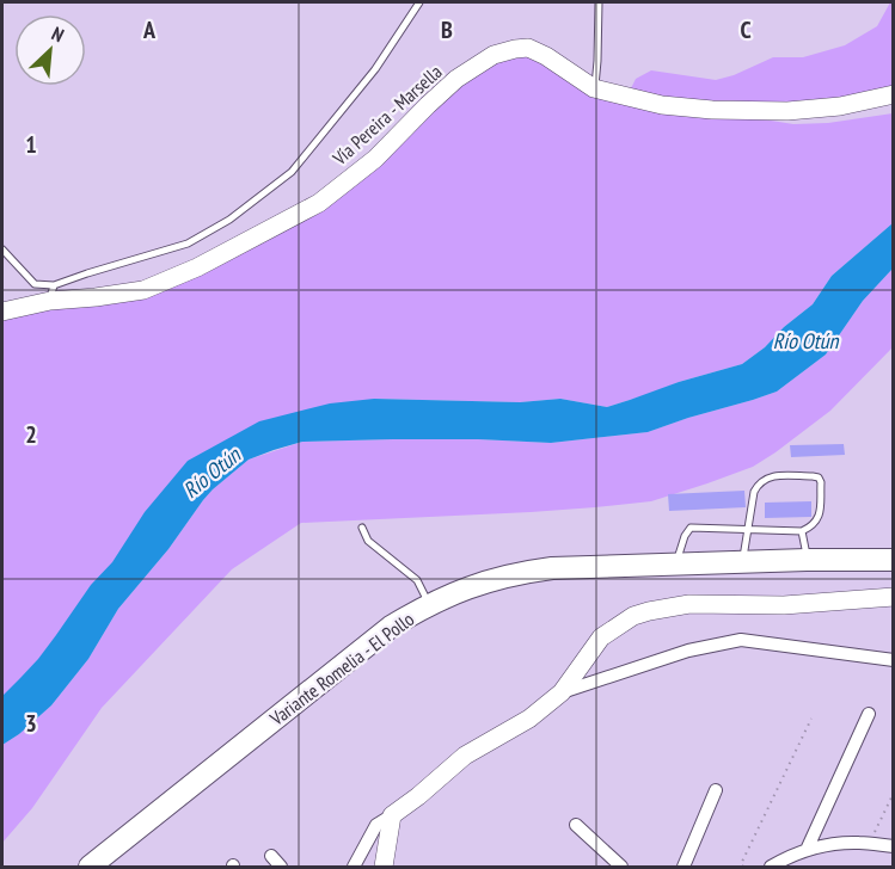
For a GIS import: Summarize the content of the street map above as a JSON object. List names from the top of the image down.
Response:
{
  "streets": {
    "highway": ["Variante Romelia - El Pollo"],
    "main road": ["Vía Pereira - Marsella"]
  },
  "water": ["Río Otún"],
  "north": "top right",
  "grid": {
    "columns": ["A", "B", "C"],
    "rows": ["1", "2", "3"]
  }
}
